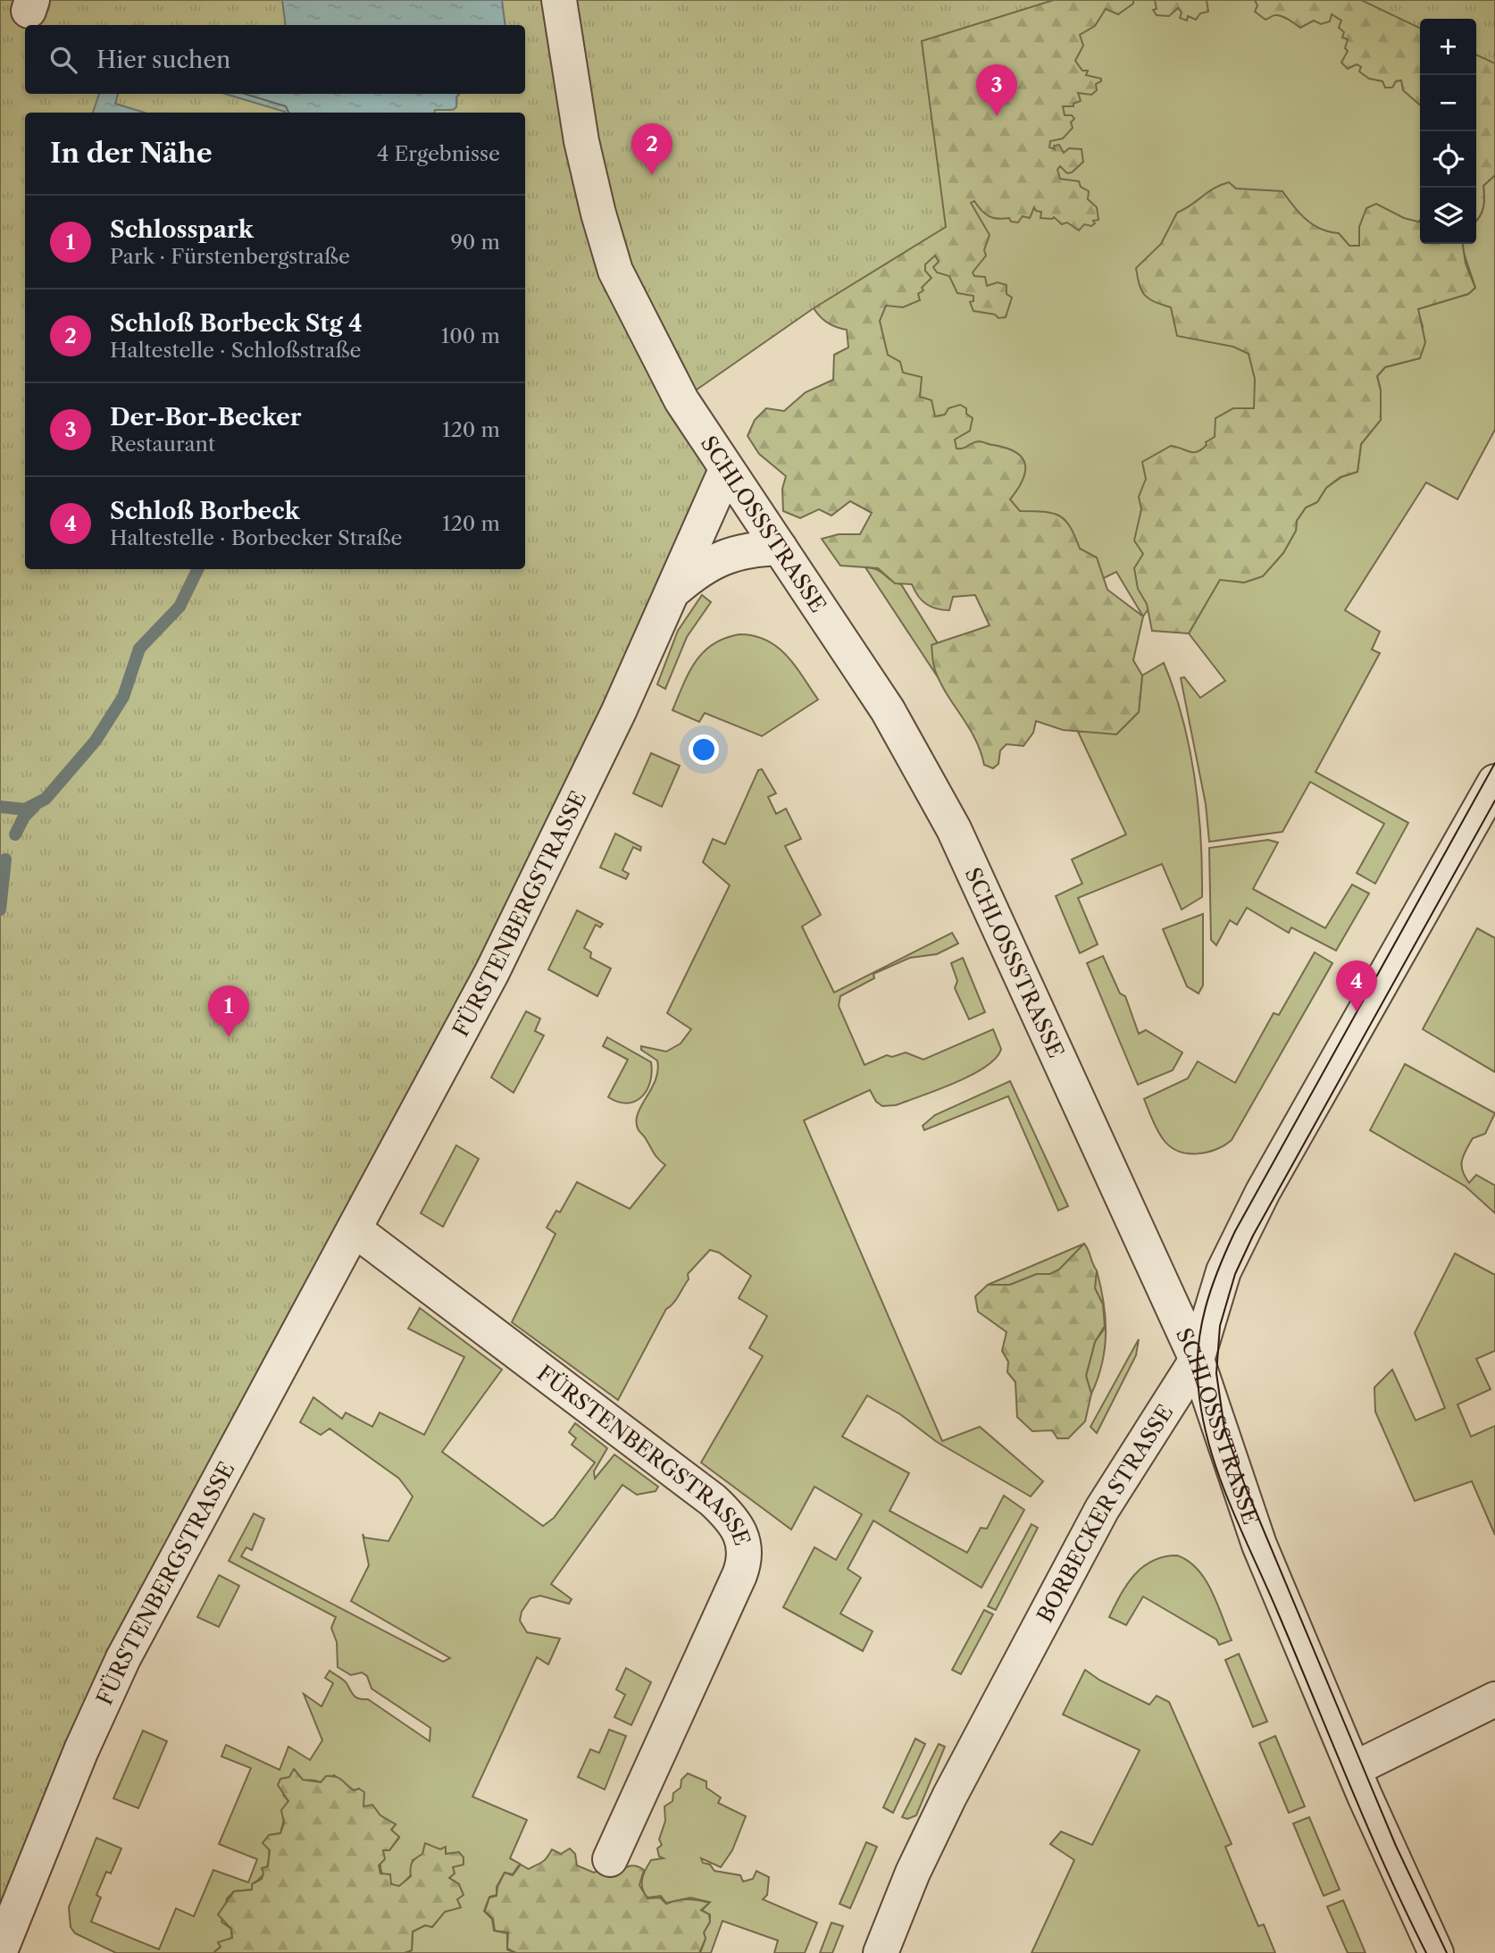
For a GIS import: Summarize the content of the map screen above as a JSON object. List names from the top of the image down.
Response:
{
  "streets": {
    "street": ["SCHLOSSSTRASSE", "FÜRSTENBERGSTRASSE", "BORBECKER STRASSE"]
  },
  "crossings": [
    ["SCHLOSSSTRASSE", "FÜRSTENBERGSTRASSE"],
    ["SCHLOSSSTRASSE", "BORBECKER STRASSE"]
  ],
  "page": {
    "map_buttons": ["+", "−"],
    "search": "Hier suchen",
    "pins": [
      "3",
      "2",
      "4",
      "1"
    ],
    "heading": ["In der Nähe", "4 Ergebnisse"],
    "list": [
      {
        "mark": "1",
        "name": "Schlosspark",
        "note": "Park · Fürstenbergstraße",
        "value": "90 m"
      },
      {
        "mark": "2",
        "name": "Schloß Borbeck Stg 4",
        "note": "Haltestelle · Schloßstraße",
        "value": "100 m"
      },
      {
        "mark": "3",
        "name": "Der-Bor-Becker",
        "note": "Restaurant",
        "value": "120 m"
      },
      {
        "mark": "4",
        "name": "Schloß Borbeck",
        "note": "Haltestelle · Borbecker Straße",
        "value": "120 m"
      }
    ]
  }
}
